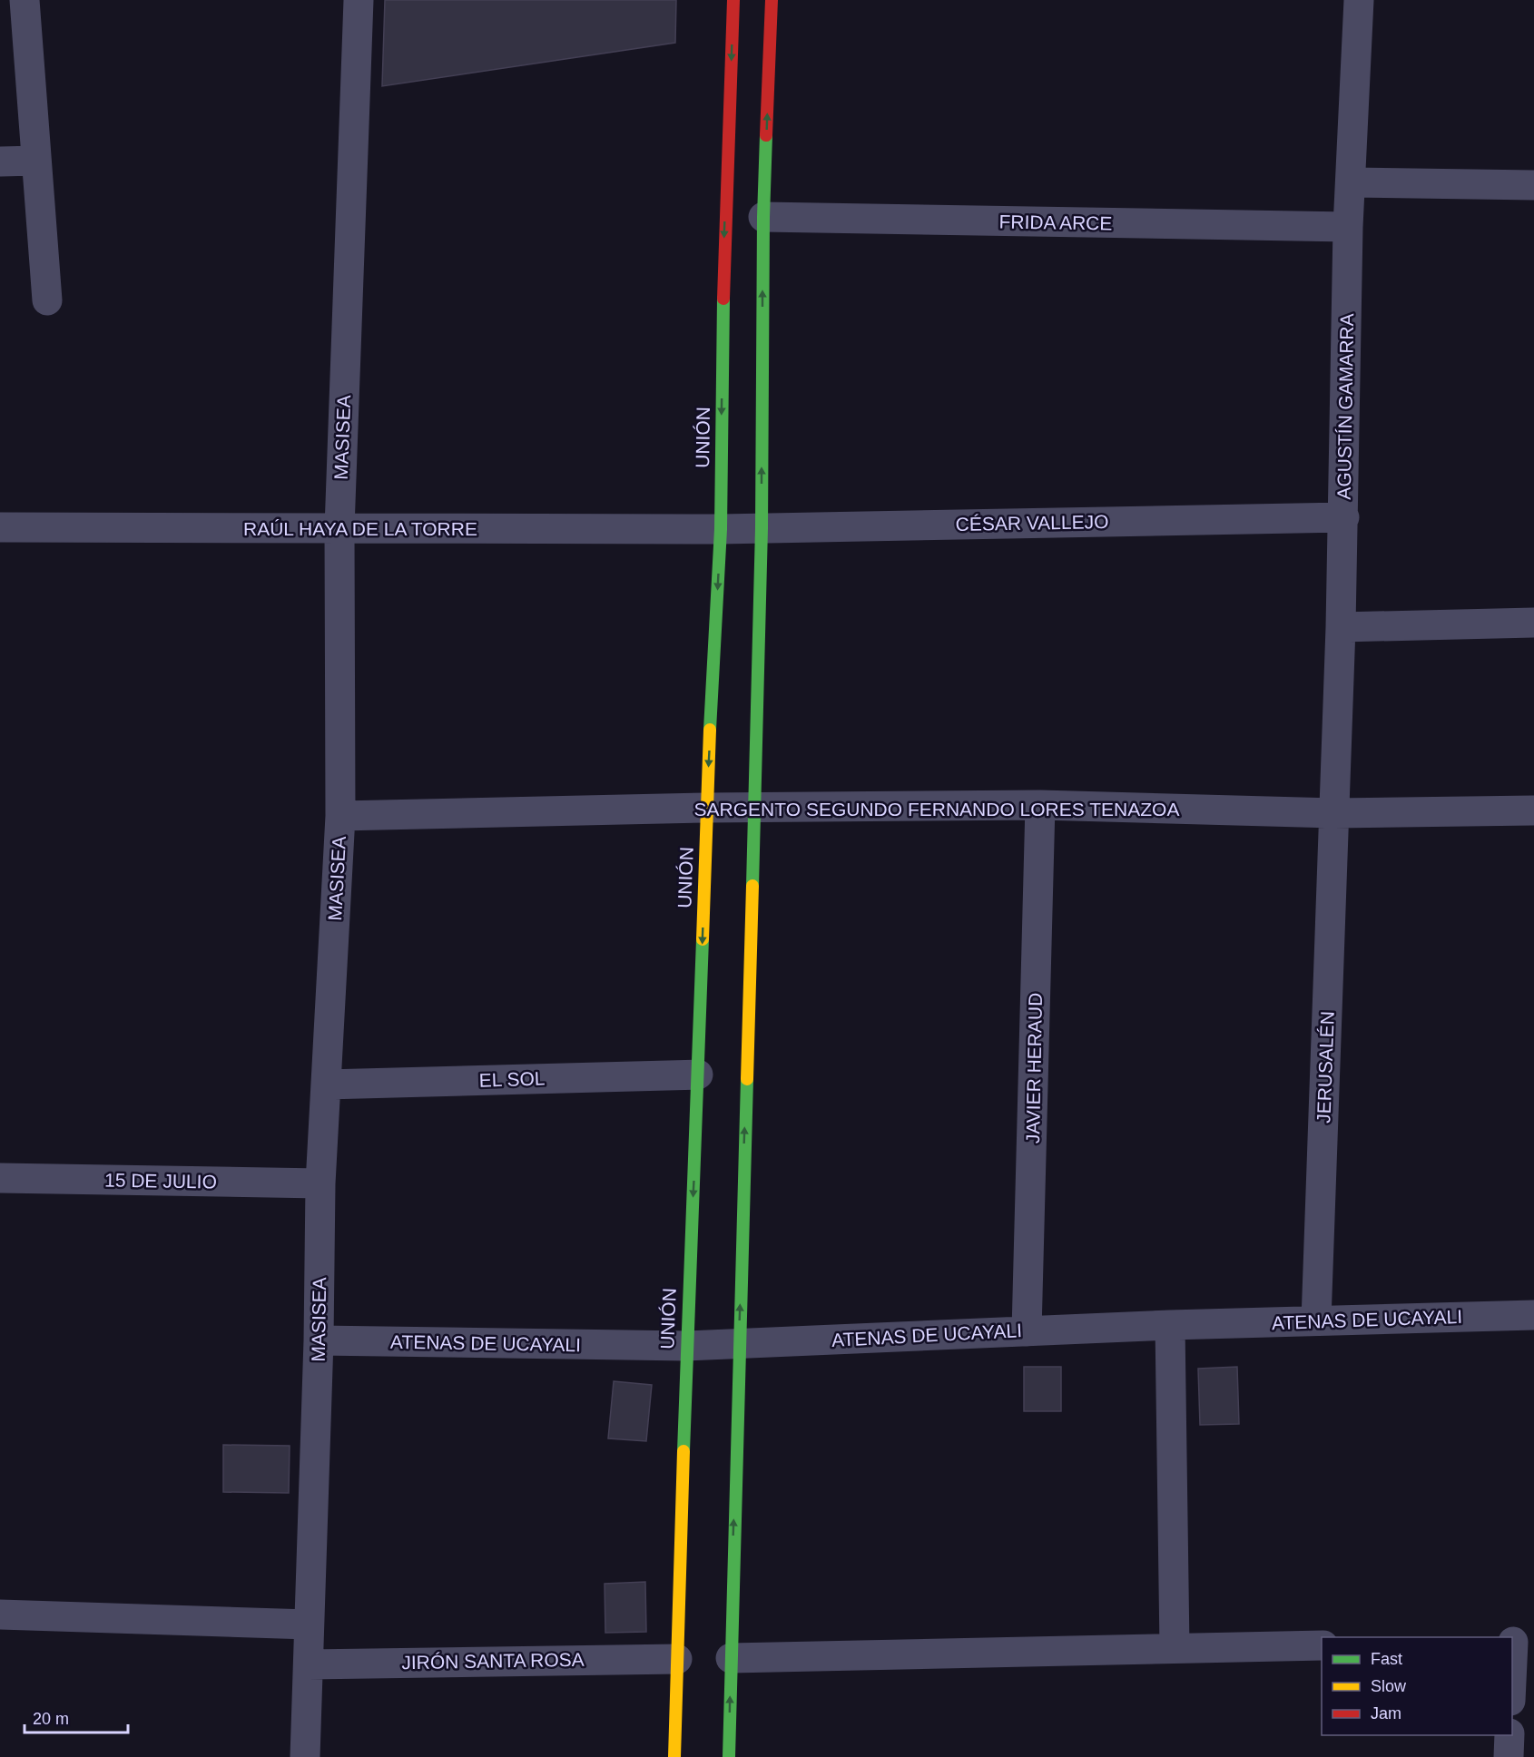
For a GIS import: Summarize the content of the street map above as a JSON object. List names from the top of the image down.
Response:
{
  "streets": {
    "main road": ["UNIÓN"],
    "street": [
      "FRIDA ARCE",
      "AGUSTÍN GAMARRA",
      "MASISEA",
      "CÉSAR VALLEJO",
      "RAÚL HAYA DE LA TORRE",
      "SARGENTO SEGUNDO FERNANDO LORES TENAZOA",
      "JERUSALÉN",
      "JAVIER HERAUD",
      "EL SOL",
      "15 DE JULIO",
      "ATENAS DE UCAYALI",
      "JIRÓN SANTA ROSA"
    ]
  },
  "crossings": [
    ["FRIDA ARCE", "AGUSTÍN GAMARRA"],
    ["AGUSTÍN GAMARRA", "CÉSAR VALLEJO"],
    ["AGUSTÍN GAMARRA", "SARGENTO SEGUNDO FERNANDO LORES TENAZOA"],
    ["AGUSTÍN GAMARRA", "JERUSALÉN"],
    ["MASISEA", "RAÚL HAYA DE LA TORRE"],
    ["MASISEA", "SARGENTO SEGUNDO FERNANDO LORES TENAZOA"],
    ["MASISEA", "EL SOL"],
    ["MASISEA", "15 DE JULIO"],
    ["MASISEA", "ATENAS DE UCAYALI"],
    ["MASISEA", "JIRÓN SANTA ROSA"],
    ["UNIÓN", "CÉSAR VALLEJO"],
    ["UNIÓN", "RAÚL HAYA DE LA TORRE"],
    ["UNIÓN", "SARGENTO SEGUNDO FERNANDO LORES TENAZOA"],
    ["UNIÓN", "EL SOL"],
    ["UNIÓN", "ATENAS DE UCAYALI"],
    ["UNIÓN", "JIRÓN SANTA ROSA"],
    ["CÉSAR VALLEJO", "RAÚL HAYA DE LA TORRE"],
    ["SARGENTO SEGUNDO FERNANDO LORES TENAZOA", "JERUSALÉN"],
    ["SARGENTO SEGUNDO FERNANDO LORES TENAZOA", "JAVIER HERAUD"],
    ["JERUSALÉN", "ATENAS DE UCAYALI"],
    ["JAVIER HERAUD", "ATENAS DE UCAYALI"]
  ],
  "legend": ["Fast", "Slow", "Jam"],
  "scale_bar": "20 m"
}
